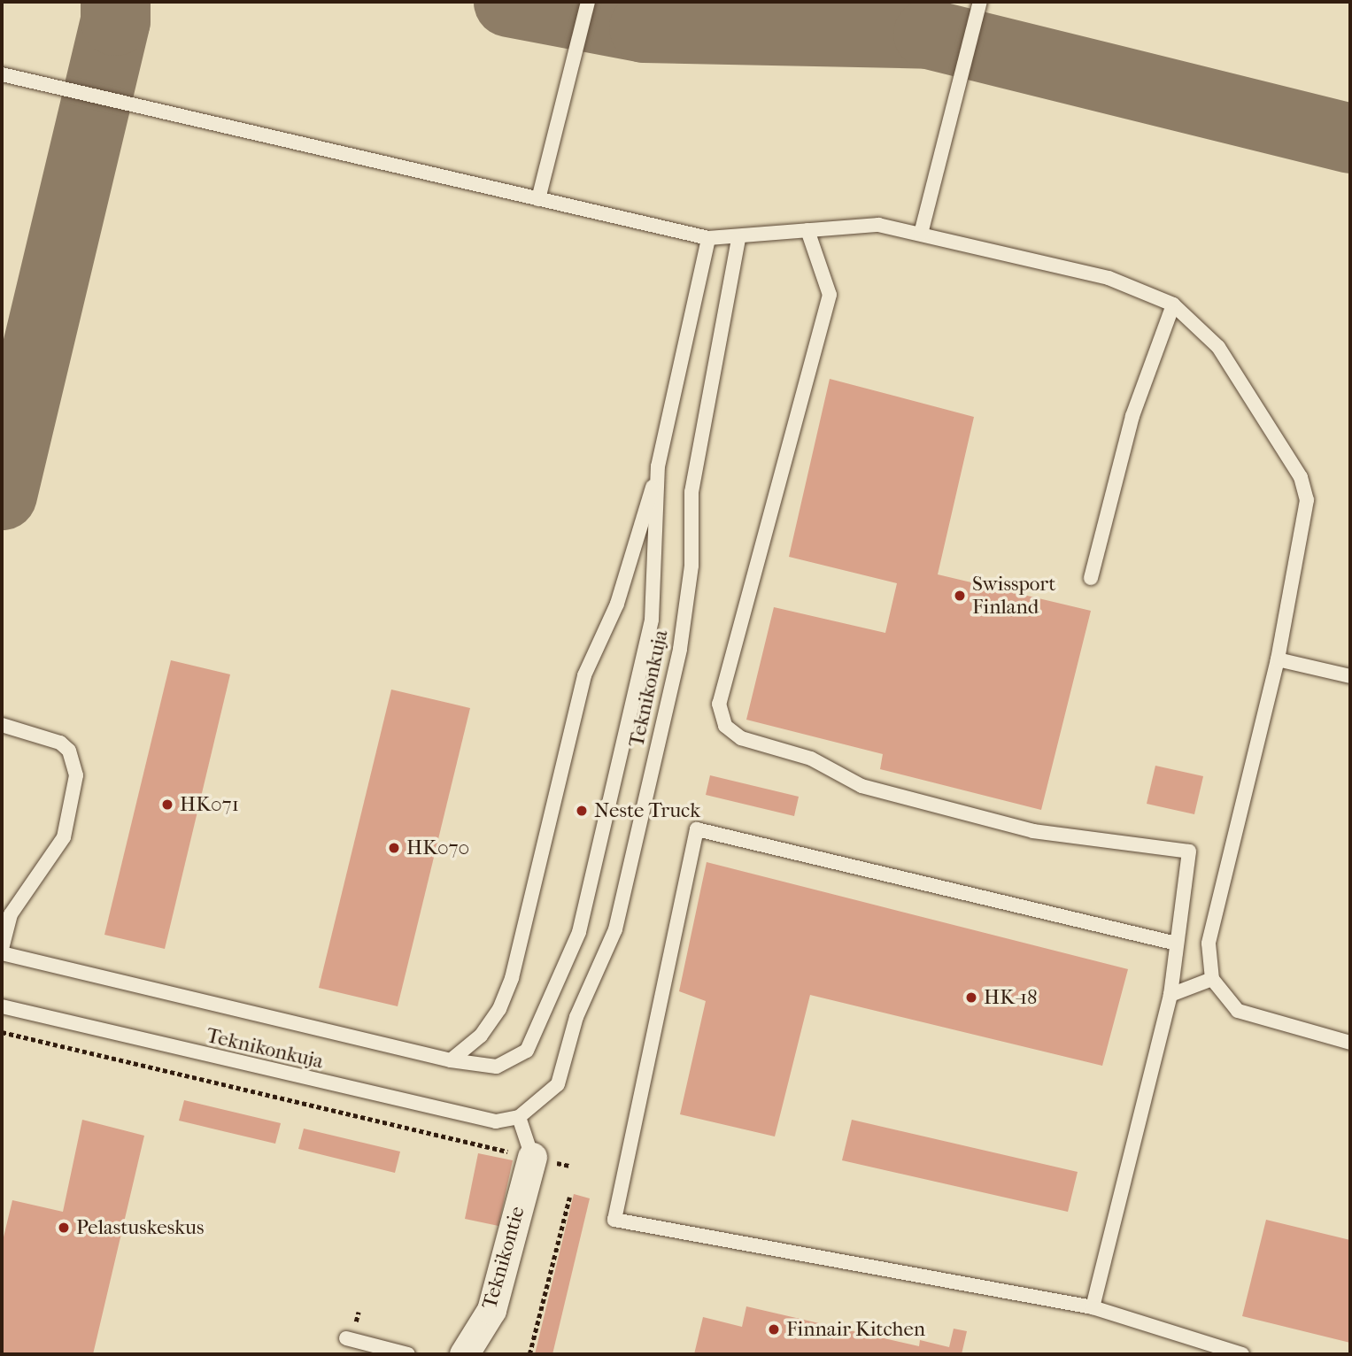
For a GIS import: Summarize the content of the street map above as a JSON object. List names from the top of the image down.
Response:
{
  "streets": {
    "street": ["Teknikontie"],
    "lane": ["Teknikonkuja"]
  },
  "places": [
    "Swissport Finland",
    "HK071",
    "Neste Truck",
    "HK070",
    "HK-18",
    "Pelastuskeskus",
    "Finnair Kitchen"
  ]
}
